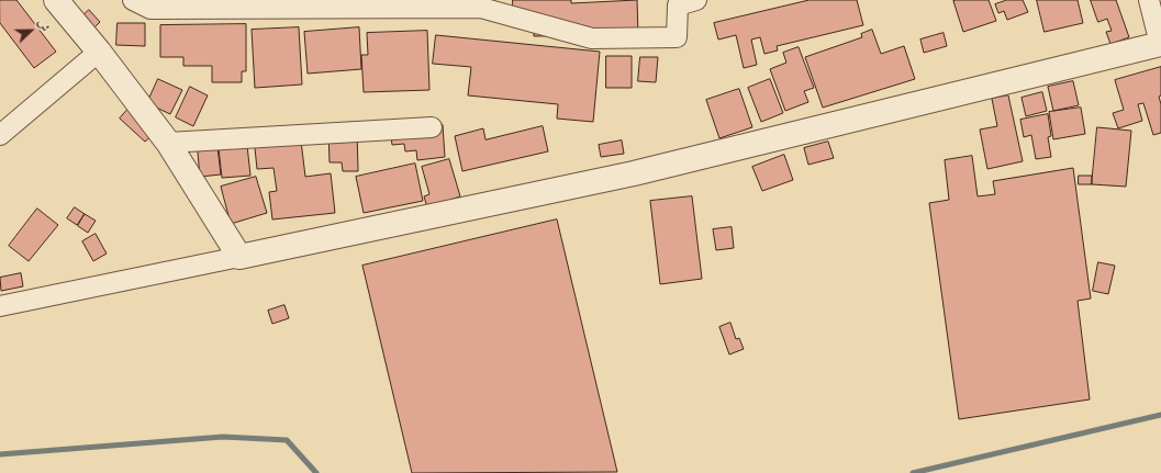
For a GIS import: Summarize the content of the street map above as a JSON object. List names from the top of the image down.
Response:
{
  "north": "right"
}
